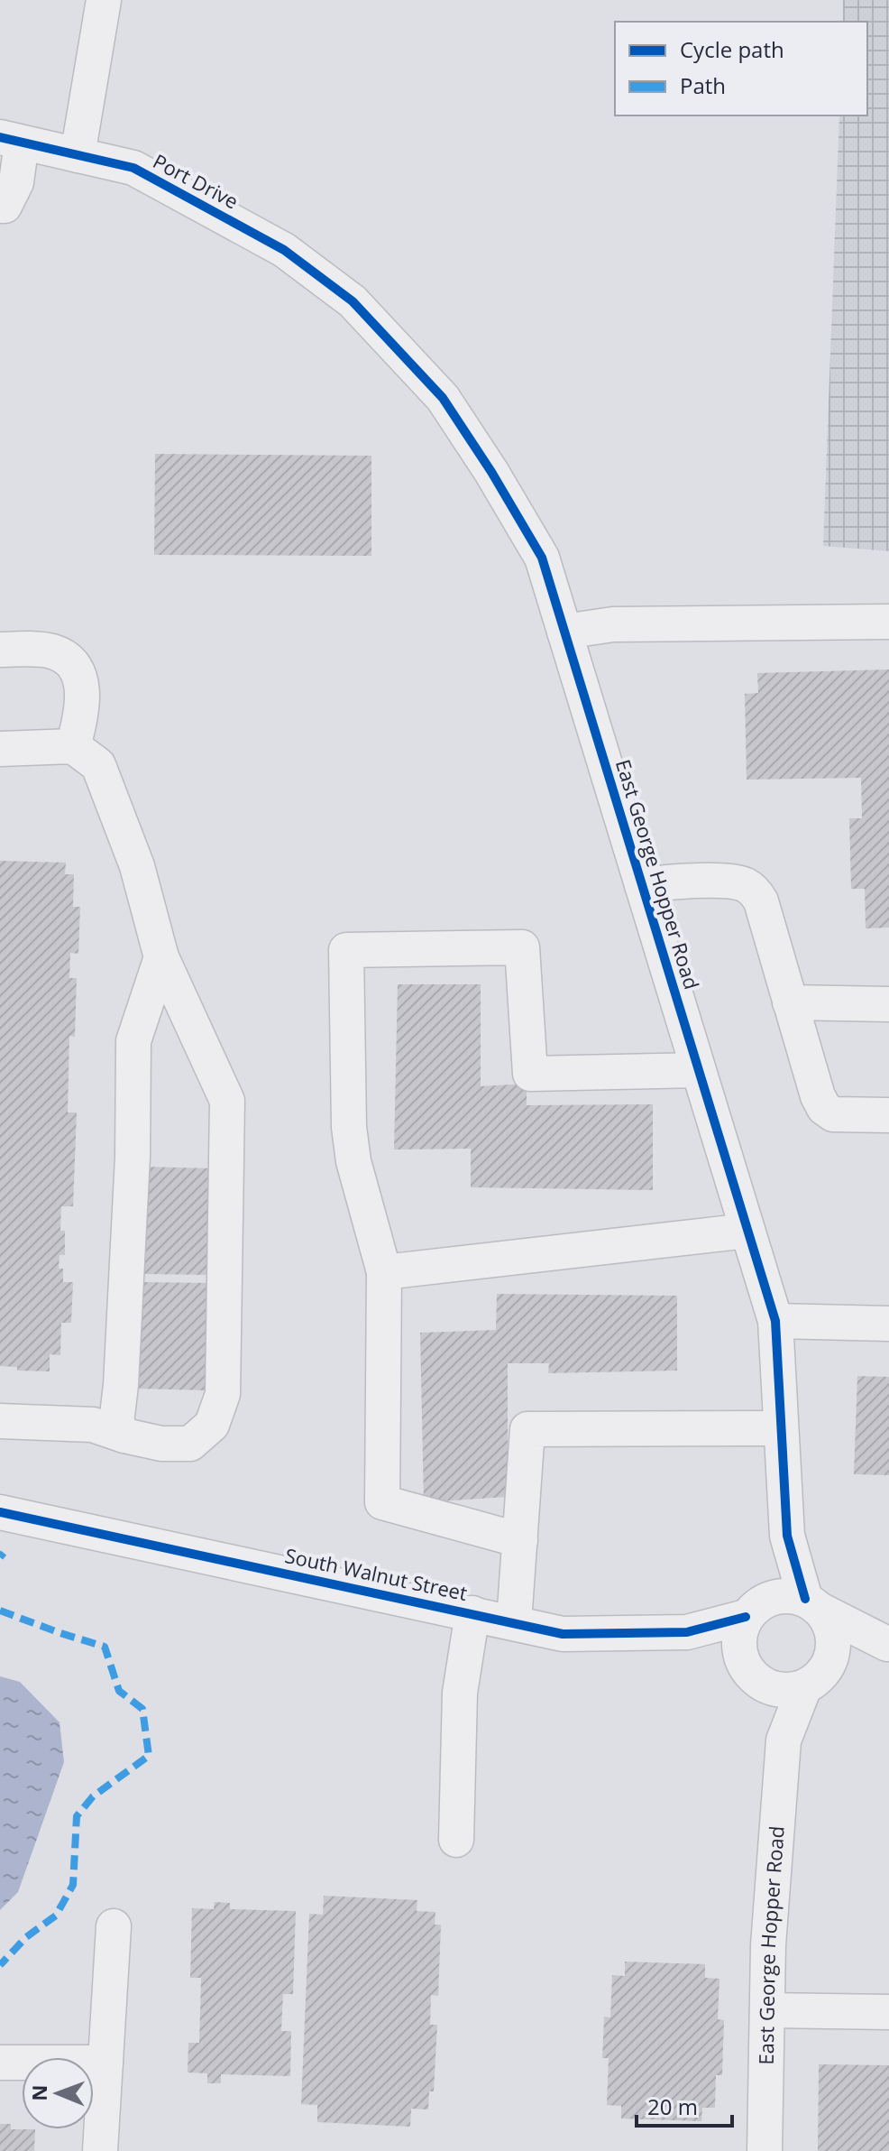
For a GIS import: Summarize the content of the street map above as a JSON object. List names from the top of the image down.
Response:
{
  "streets": {
    "street": ["Port Drive", "East George Hopper Road", "South Walnut Street"]
  },
  "crossings": [
    ["Port Drive", "East George Hopper Road"],
    ["East George Hopper Road", "South Walnut Street"]
  ],
  "legend": ["Cycle path", "Path"],
  "scale_bar": "20 m",
  "north": "left"
}
